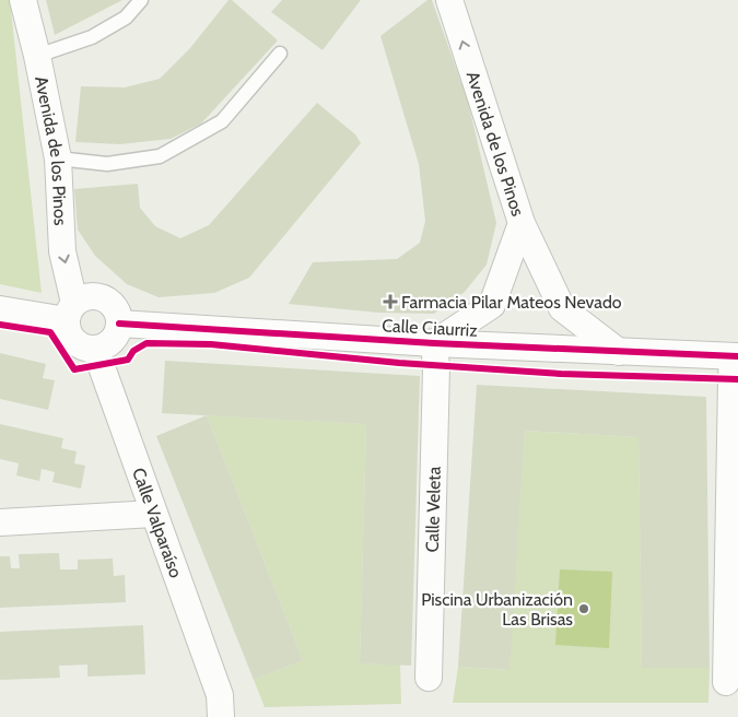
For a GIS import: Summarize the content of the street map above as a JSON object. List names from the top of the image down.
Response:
{
  "streets": {
    "street": [
      "Avenida de los Pinos",
      "Calle Ciaurriz",
      "Calle Veleta",
      "Calle Valparaíso"
    ]
  },
  "crossings": [
    ["Avenida de los Pinos", "Calle Ciaurriz"],
    ["Avenida de los Pinos", "Calle Valparaíso"],
    ["Calle Ciaurriz", "Calle Veleta"],
    ["Calle Ciaurriz", "Calle Valparaíso"]
  ],
  "places": {
    "health": ["Farmacia Pilar Mateos Nevado"],
    "other": ["Piscina Urbanización Las Brisas"]
  }
}
